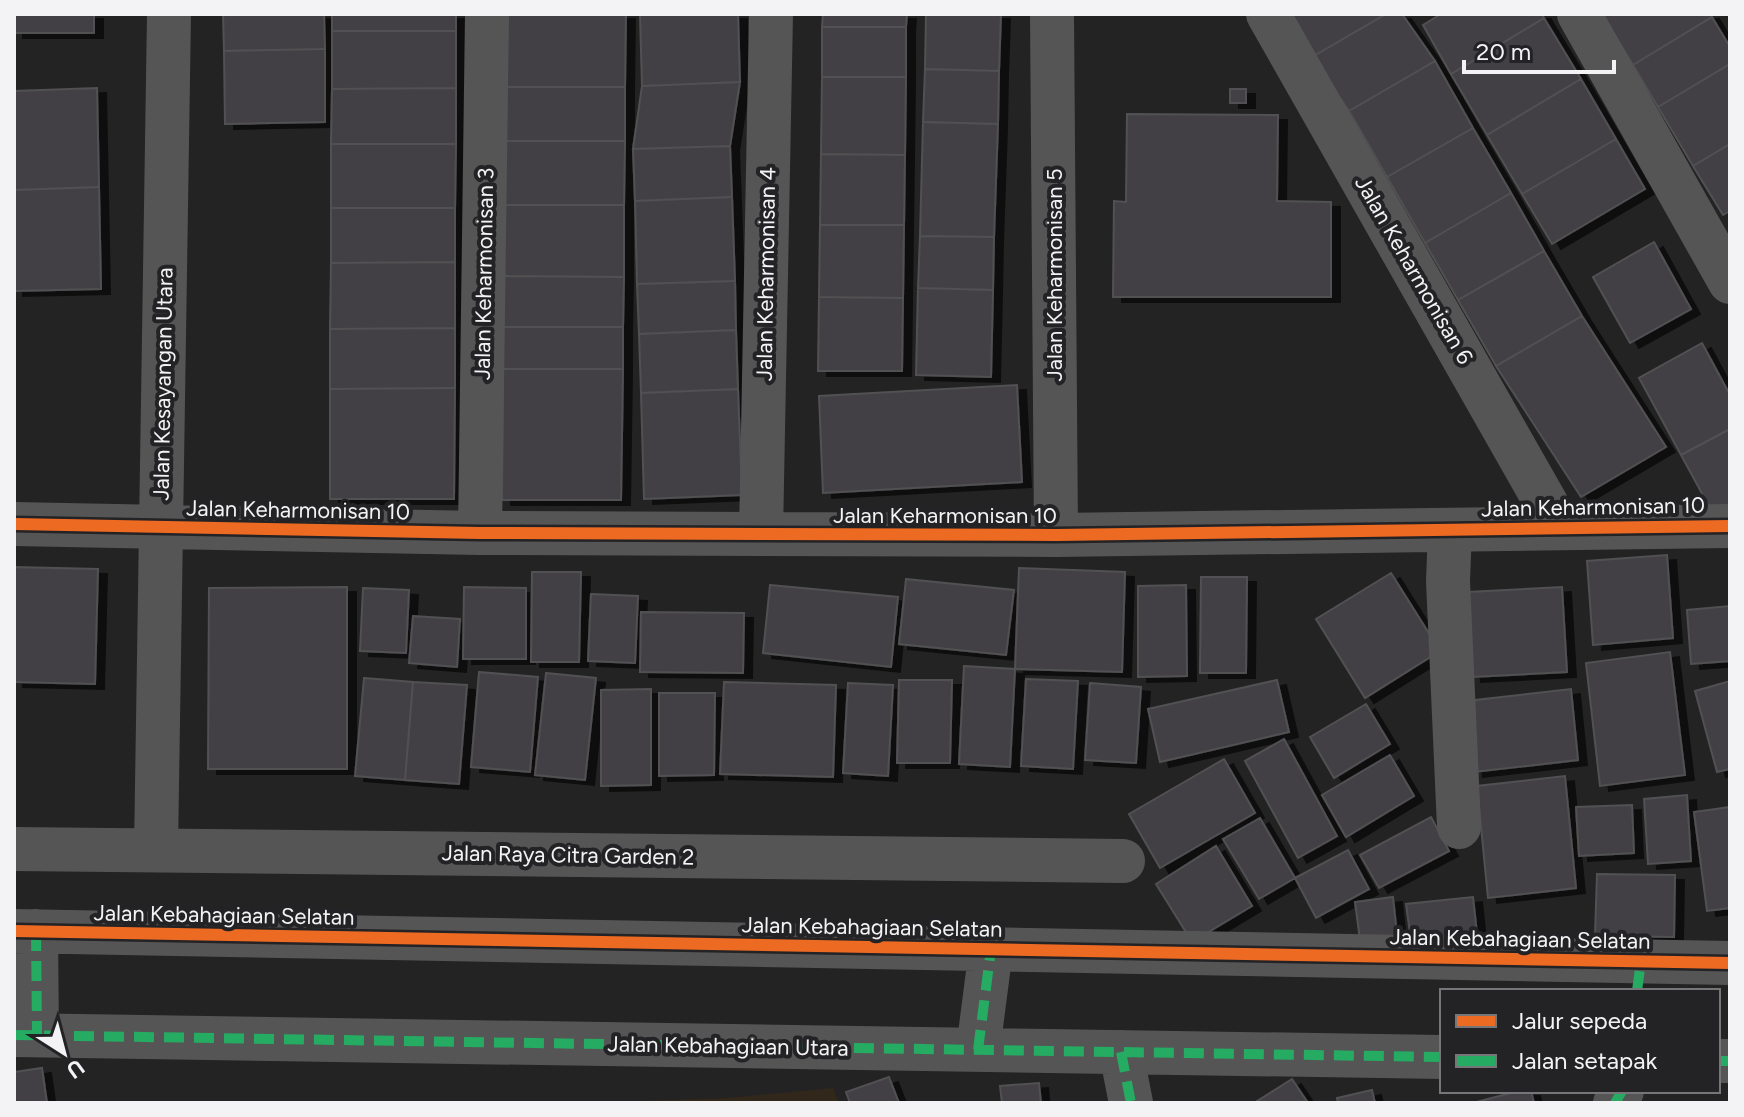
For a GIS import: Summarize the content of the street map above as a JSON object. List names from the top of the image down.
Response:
{
  "streets": {
    "street": [
      "Jalan Keharmonisan 6",
      "Jalan Keharmonisan 3",
      "Jalan Keharmonisan 4",
      "Jalan Keharmonisan 5",
      "Jalan Kesayangan Utara",
      "Jalan Keharmonisan 10",
      "Jalan Raya Citra Garden 2",
      "Jalan Kebahagiaan Selatan",
      "Jalan Kebahagiaan Utara"
    ]
  },
  "crossings": [
    ["Jalan Keharmonisan 6", "Jalan Keharmonisan 10"],
    ["Jalan Keharmonisan 3", "Jalan Keharmonisan 10"],
    ["Jalan Keharmonisan 4", "Jalan Keharmonisan 10"],
    ["Jalan Keharmonisan 5", "Jalan Keharmonisan 10"],
    ["Jalan Kesayangan Utara", "Jalan Keharmonisan 10"],
    ["Jalan Kesayangan Utara", "Jalan Raya Citra Garden 2"]
  ],
  "legend": ["Jalur sepeda", "Jalan setapak"],
  "scale_bar": "20 m",
  "north": "bottom right"
}
